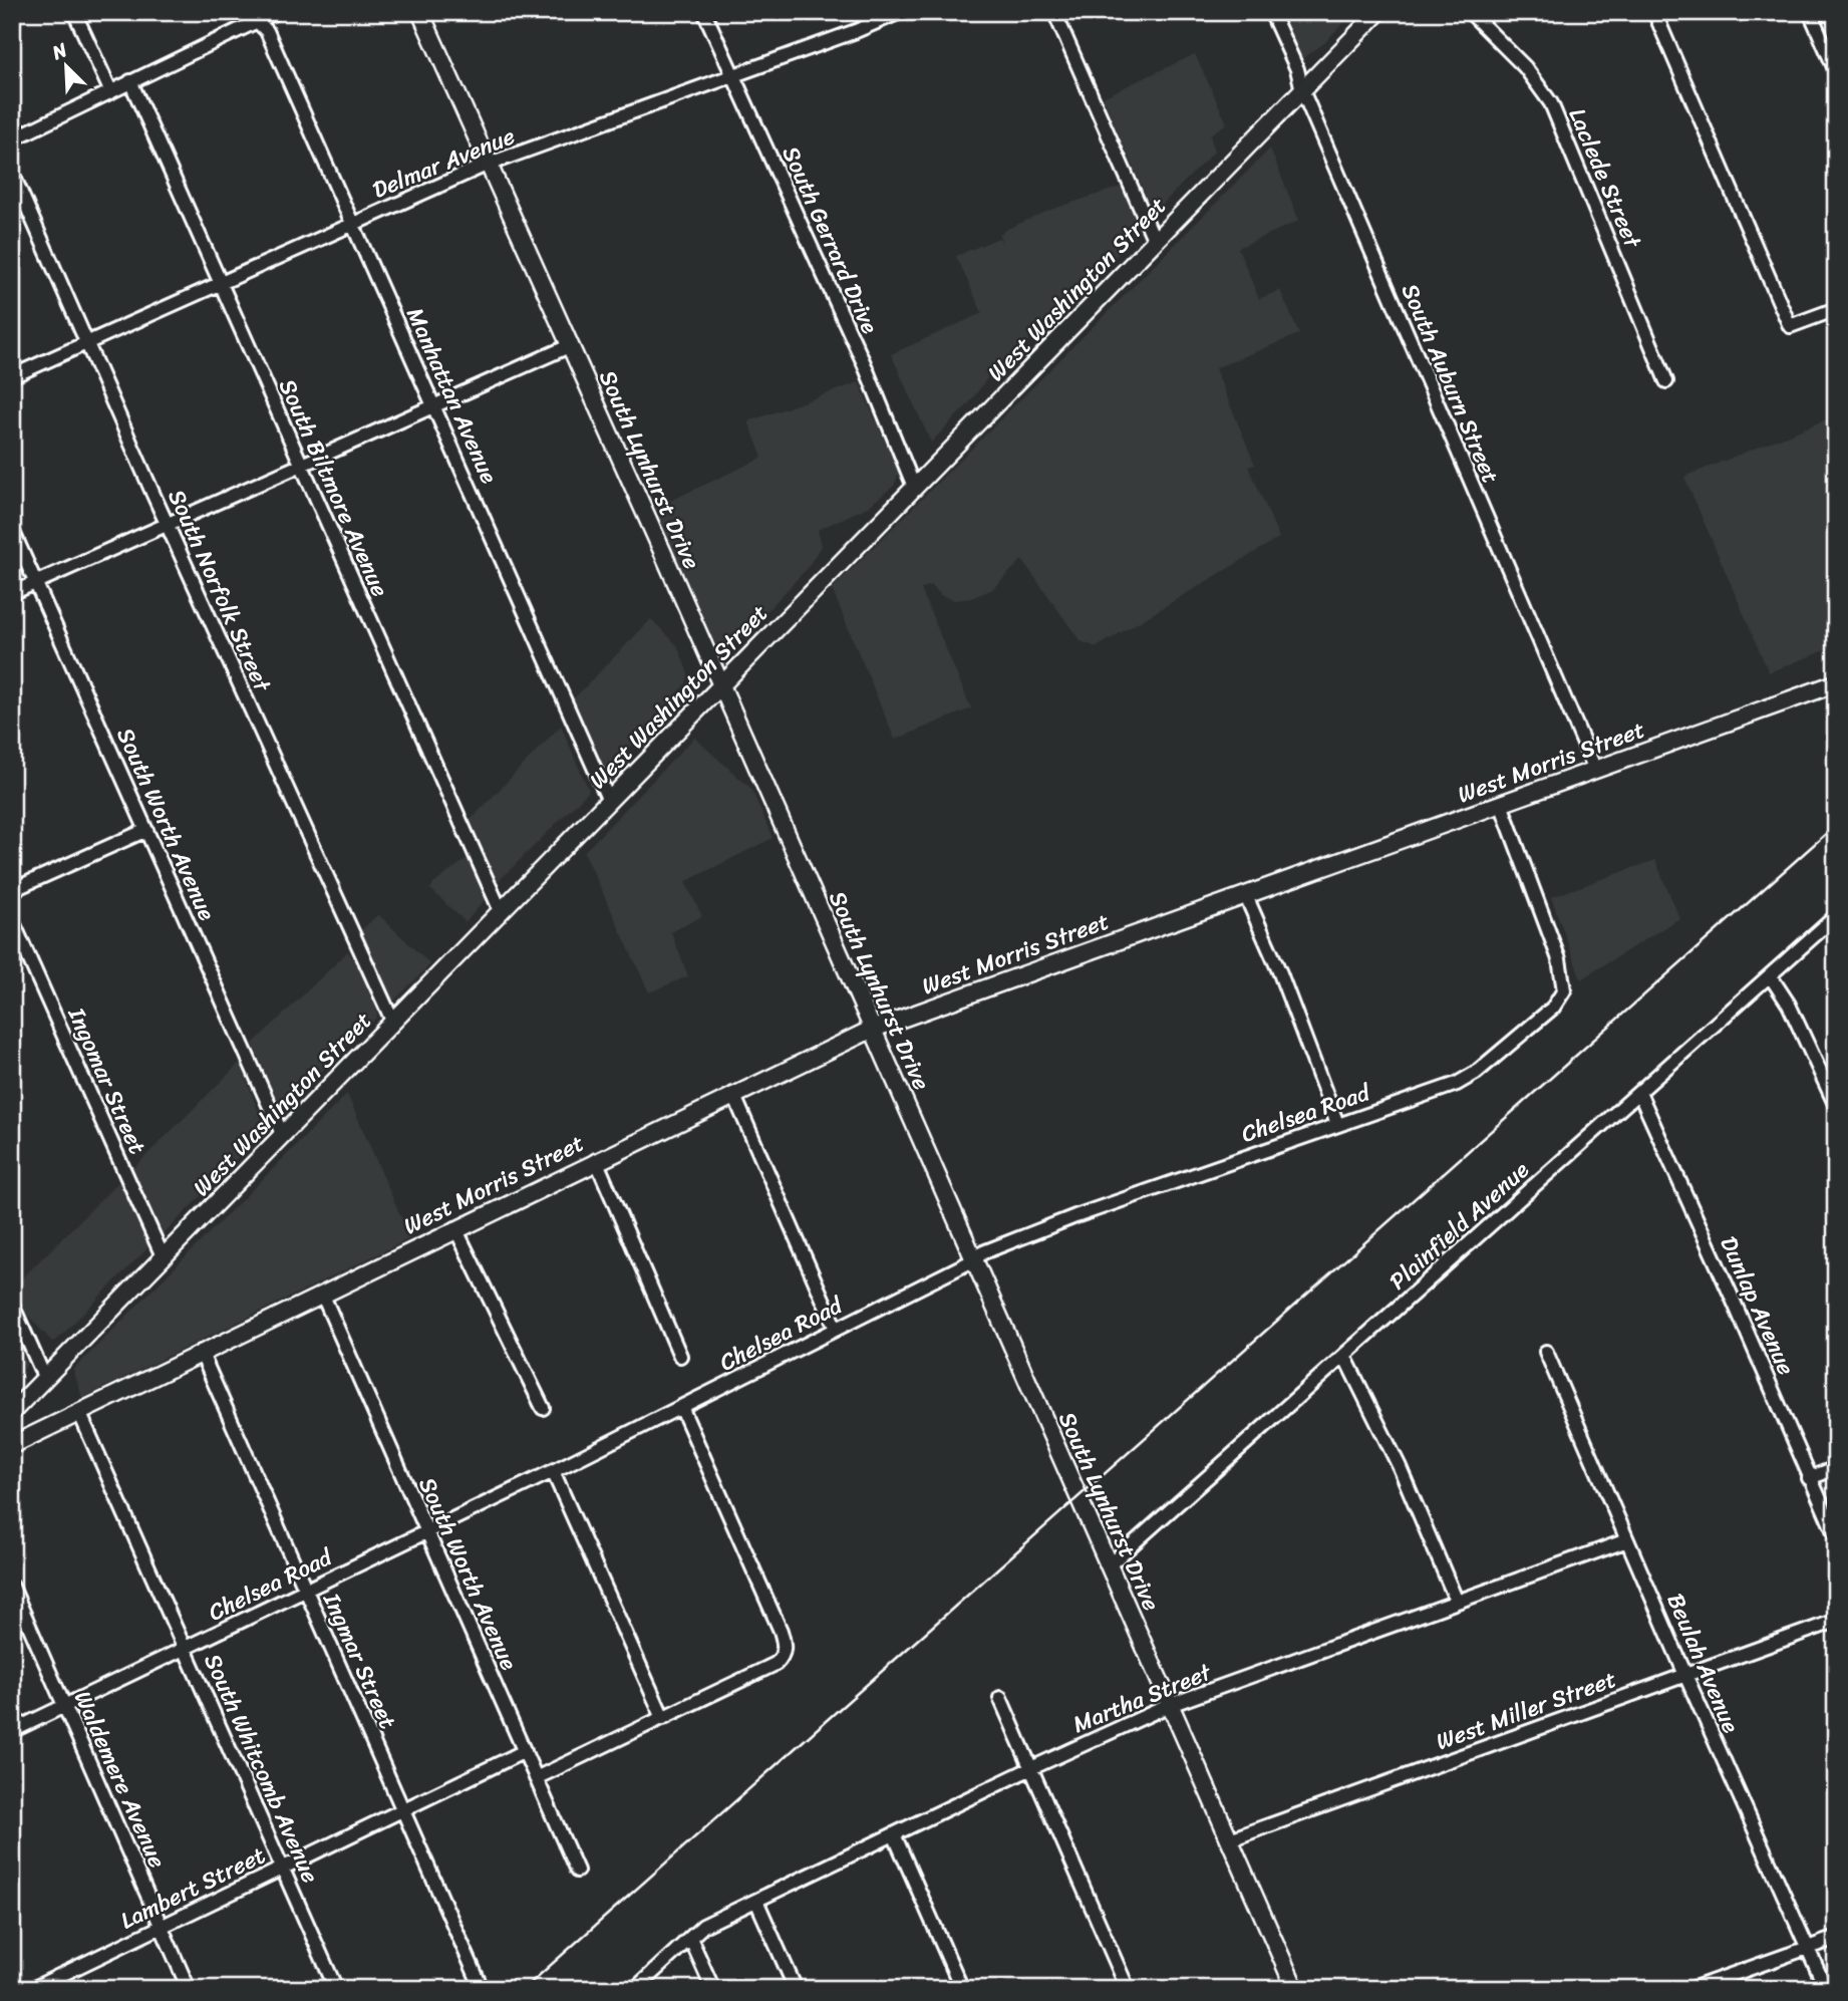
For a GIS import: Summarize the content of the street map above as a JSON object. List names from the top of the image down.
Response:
{
  "streets": {
    "main road": ["West Washington Street", "South Lynhurst Drive", "West Morris Street"],
    "street": [
      "Delmar Avenue",
      "Laclede Street",
      "South Gerrard Drive",
      "South Auburn Street",
      "Manhattan Avenue",
      "South Biltmore Avenue",
      "South Norfolk Street",
      "South Worth Avenue",
      "Ingomar Street",
      "Chelsea Road",
      "Plainfield Avenue",
      "Dunlap Avenue",
      "Ingmar Street",
      "Beulah Avenue",
      "Martha Street",
      "West Miller Street",
      "South Whitcomb Avenue",
      "Waldemere Avenue",
      "Lambert Street"
    ]
  },
  "crossings": [
    ["Delmar Avenue", "South Gerrard Drive"],
    ["Delmar Avenue", "Manhattan Avenue"],
    ["Delmar Avenue", "South Lynhurst Drive"],
    ["Delmar Avenue", "South Biltmore Avenue"],
    ["Delmar Avenue", "South Norfolk Street"],
    ["South Gerrard Drive", "West Washington Street"],
    ["West Washington Street", "South Auburn Street"],
    ["West Washington Street", "Manhattan Avenue"],
    ["West Washington Street", "South Lynhurst Drive"],
    ["West Washington Street", "South Biltmore Avenue"],
    ["West Washington Street", "South Norfolk Street"],
    ["West Washington Street", "South Worth Avenue"],
    ["West Washington Street", "Ingomar Street"],
    ["South Auburn Street", "West Morris Street"],
    ["South Lynhurst Drive", "West Morris Street"],
    ["South Lynhurst Drive", "Chelsea Road"],
    ["South Lynhurst Drive", "Plainfield Avenue"],
    ["South Lynhurst Drive", "Martha Street"],
    ["South Lynhurst Drive", "West Miller Street"],
    ["West Morris Street", "South Worth Avenue"],
    ["West Morris Street", "Chelsea Road"],
    ["West Morris Street", "Ingmar Street"],
    ["West Morris Street", "South Whitcomb Avenue"],
    ["South Worth Avenue", "Chelsea Road"],
    ["South Worth Avenue", "Lambert Street"],
    ["Chelsea Road", "Ingmar Street"],
    ["Chelsea Road", "South Whitcomb Avenue"],
    ["Chelsea Road", "Waldemere Avenue"],
    ["Plainfield Avenue", "Dunlap Avenue"],
    ["Ingmar Street", "Lambert Street"],
    ["Beulah Avenue", "Martha Street"],
    ["Beulah Avenue", "West Miller Street"],
    ["South Whitcomb Avenue", "Lambert Street"],
    ["Waldemere Avenue", "Lambert Street"]
  ],
  "north": "top left"
}
